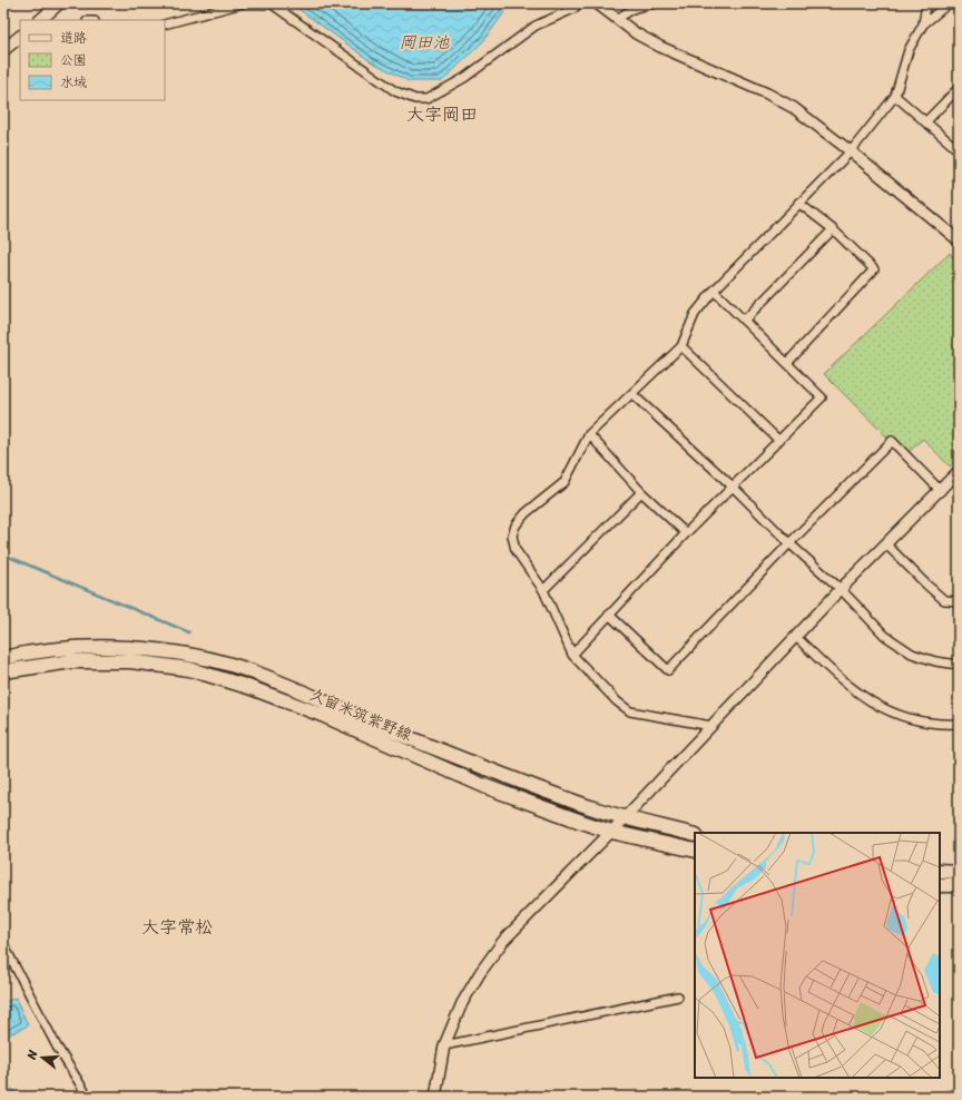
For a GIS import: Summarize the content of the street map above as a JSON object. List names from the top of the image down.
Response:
{
  "streets": {
    "main road": ["久留米筑紫野線"]
  },
  "districts": ["大字岡田", "大字常松"],
  "water": ["岡田池"],
  "legend": ["道路", "公園", "水域"],
  "north": "left"
}
